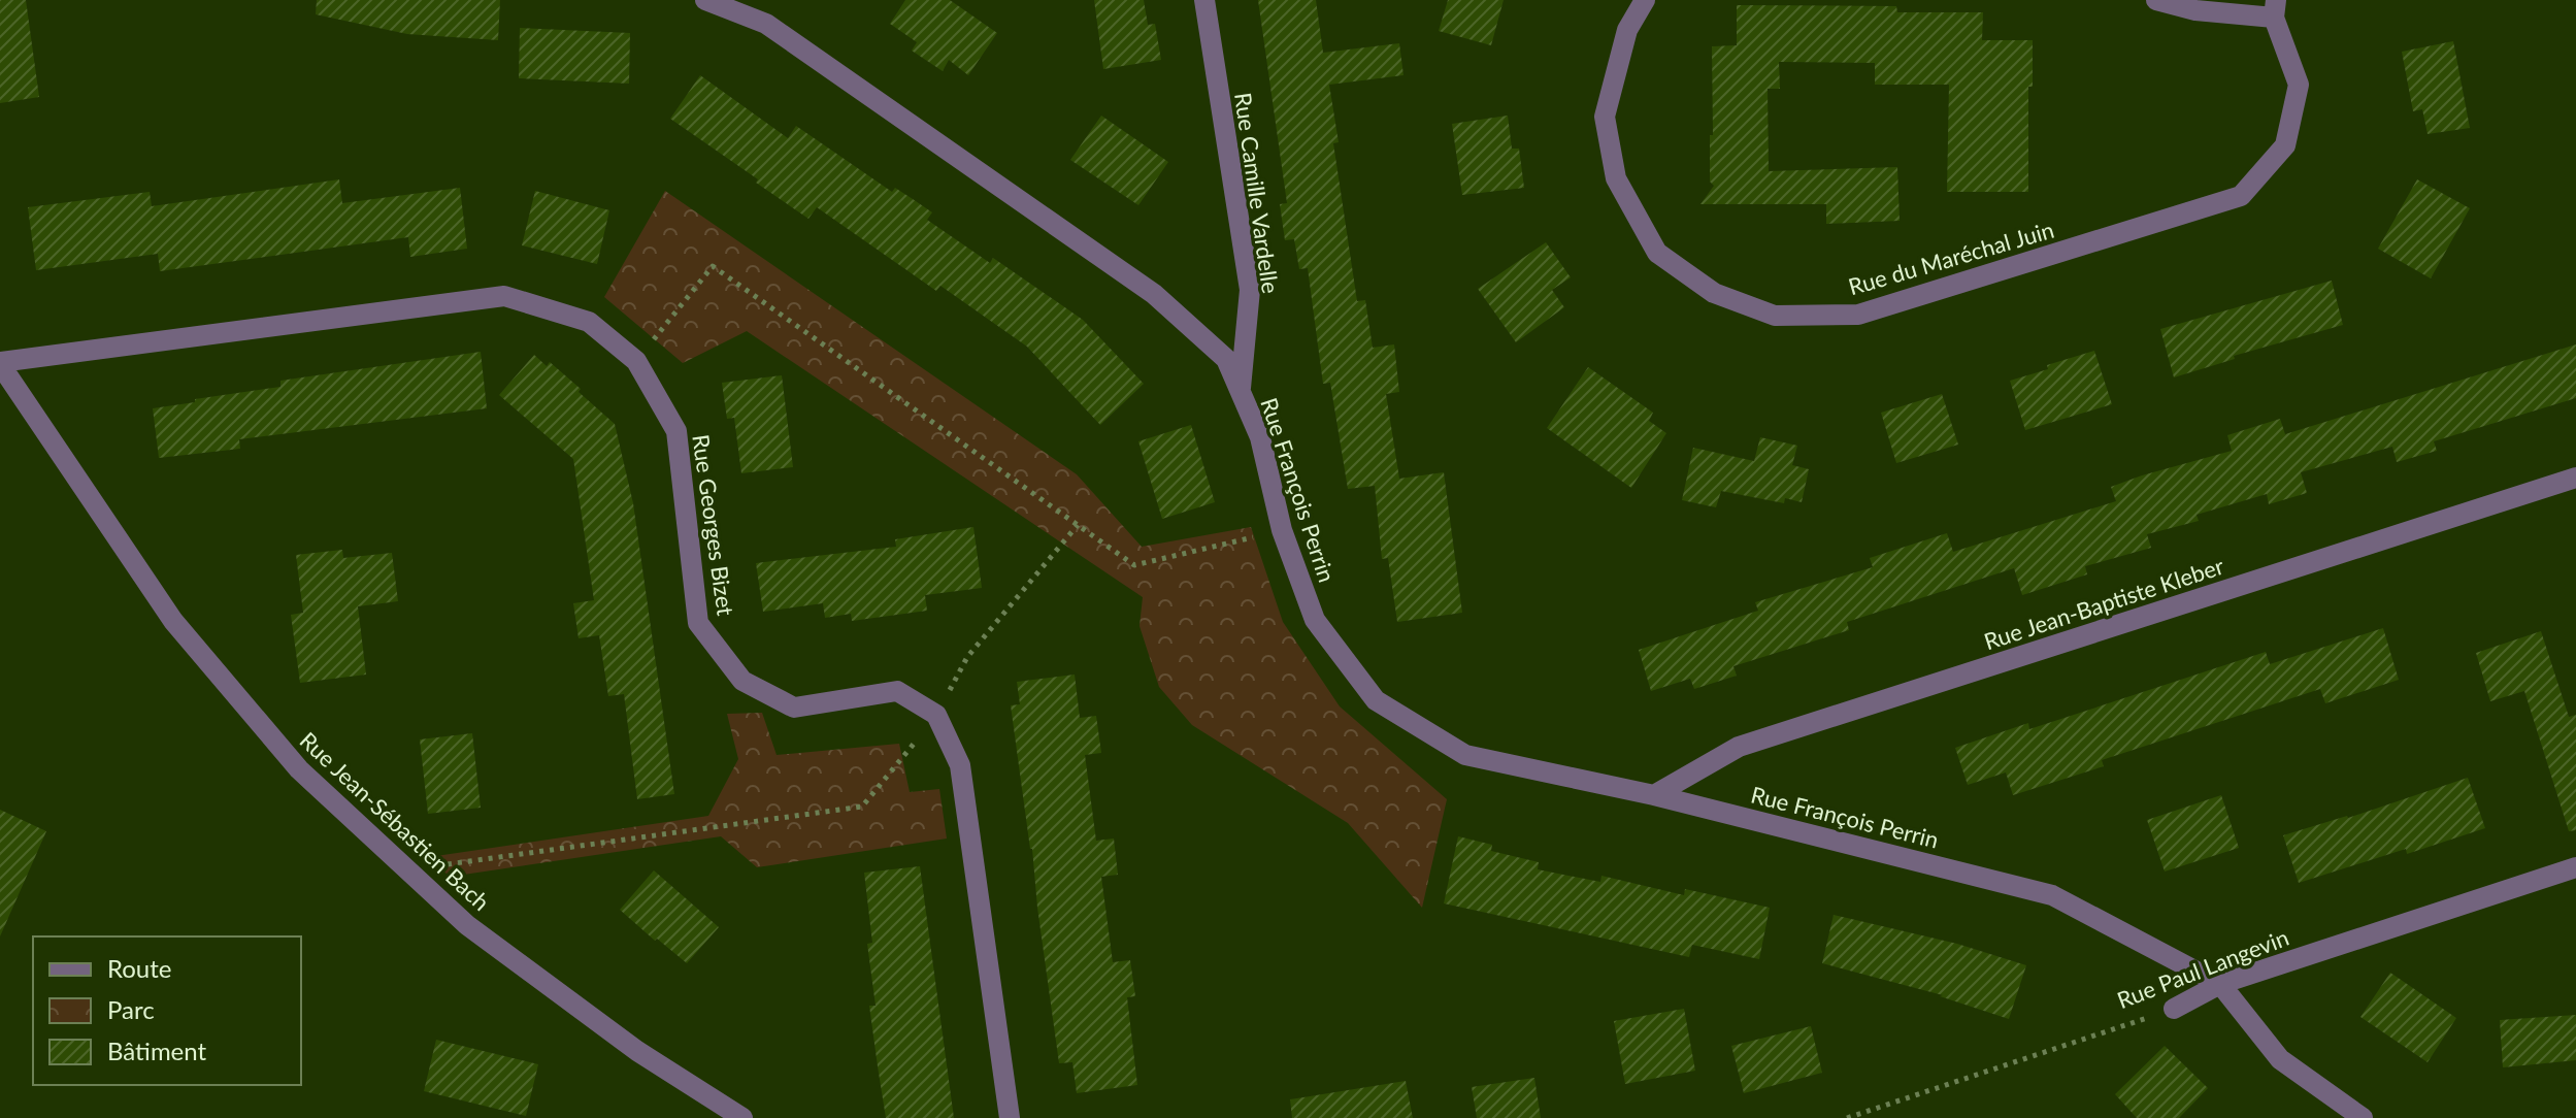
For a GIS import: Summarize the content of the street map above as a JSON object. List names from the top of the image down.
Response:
{
  "streets": {
    "street": [
      "Rue Camille Vardelle",
      "Rue du Maréchal Juin",
      "Rue François Perrin",
      "Rue Georges Bizet",
      "Rue Jean-Baptiste Kleber",
      "Rue Jean-Sébastien Bach",
      "Rue Paul Langevin"
    ]
  },
  "crossings": [
    ["Rue Camille Vardelle", "Rue François Perrin"],
    ["Rue François Perrin", "Rue Jean-Baptiste Kleber"],
    ["Rue François Perrin", "Rue Paul Langevin"],
    ["Rue Georges Bizet", "Rue Jean-Sébastien Bach"]
  ],
  "legend": ["Route", "Parc", "Bâtiment"]
}
